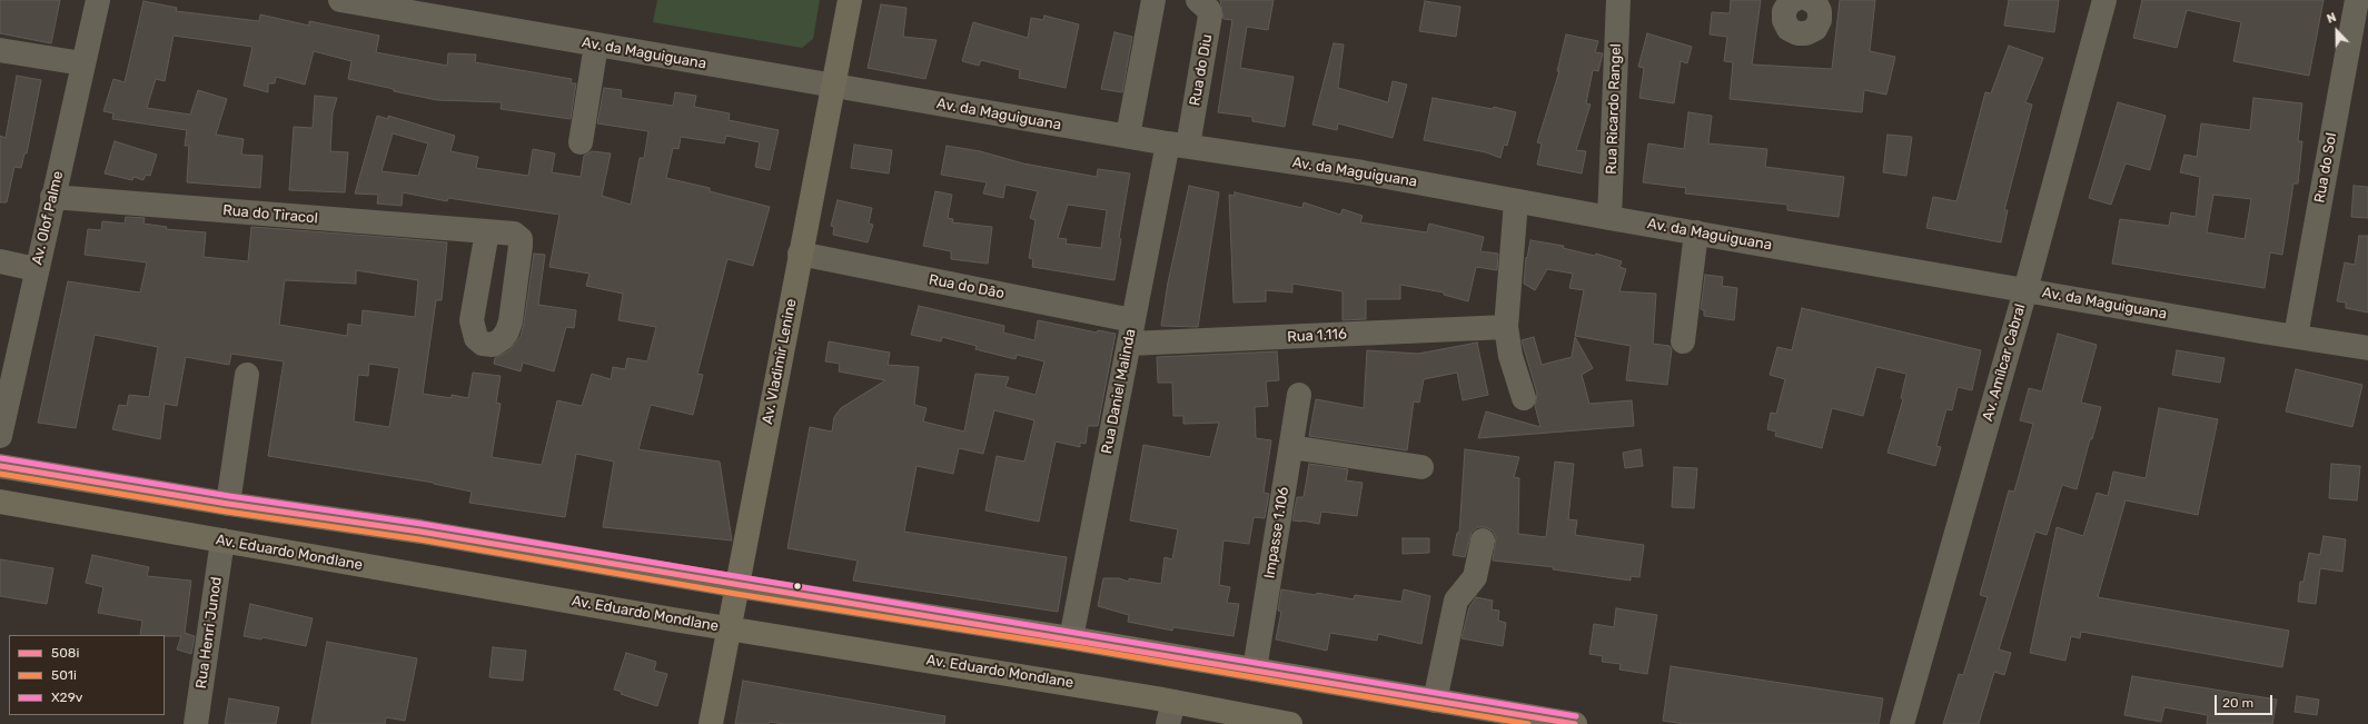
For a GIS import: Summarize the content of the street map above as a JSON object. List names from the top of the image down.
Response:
{
  "streets": {
    "main road": ["Av. Vladimir Lenine", "Av. Eduardo Mondlane"],
    "street": [
      "Av. da Maguiguana",
      "Rua do Diu",
      "Rua Ricardo Rangel",
      "Rua do Sol",
      "Rua do Tiracol",
      "Av. Olof Palme",
      "Rua do Dão",
      "Rua 1.116",
      "Av. Amílcar Cabral",
      "Rua Daniel Malinda",
      "Impasse 1.106",
      "Rua Henri Junod"
    ]
  },
  "crossings": [
    ["Av. da Maguiguana", "Rua do Diu"],
    ["Av. da Maguiguana", "Rua Ricardo Rangel"],
    ["Av. da Maguiguana", "Rua do Sol"],
    ["Av. da Maguiguana", "Av. Vladimir Lenine"],
    ["Av. da Maguiguana", "Av. Amílcar Cabral"],
    ["Av. da Maguiguana", "Rua Daniel Malinda"],
    ["Rua do Diu", "Rua Daniel Malinda"],
    ["Rua do Tiracol", "Av. Olof Palme"],
    ["Rua do Dão", "Av. Vladimir Lenine"],
    ["Rua do Dão", "Rua Daniel Malinda"],
    ["Rua 1.116", "Rua Daniel Malinda"],
    ["Av. Vladimir Lenine", "Av. Eduardo Mondlane"],
    ["Av. Eduardo Mondlane", "Rua Henri Junod"]
  ],
  "lines": ["transit line X29v", "transit line 508i", "transit line 501i"],
  "legend": ["508i", "501i", "X29v"],
  "scale_bar": "20 m",
  "north": "top"
}
